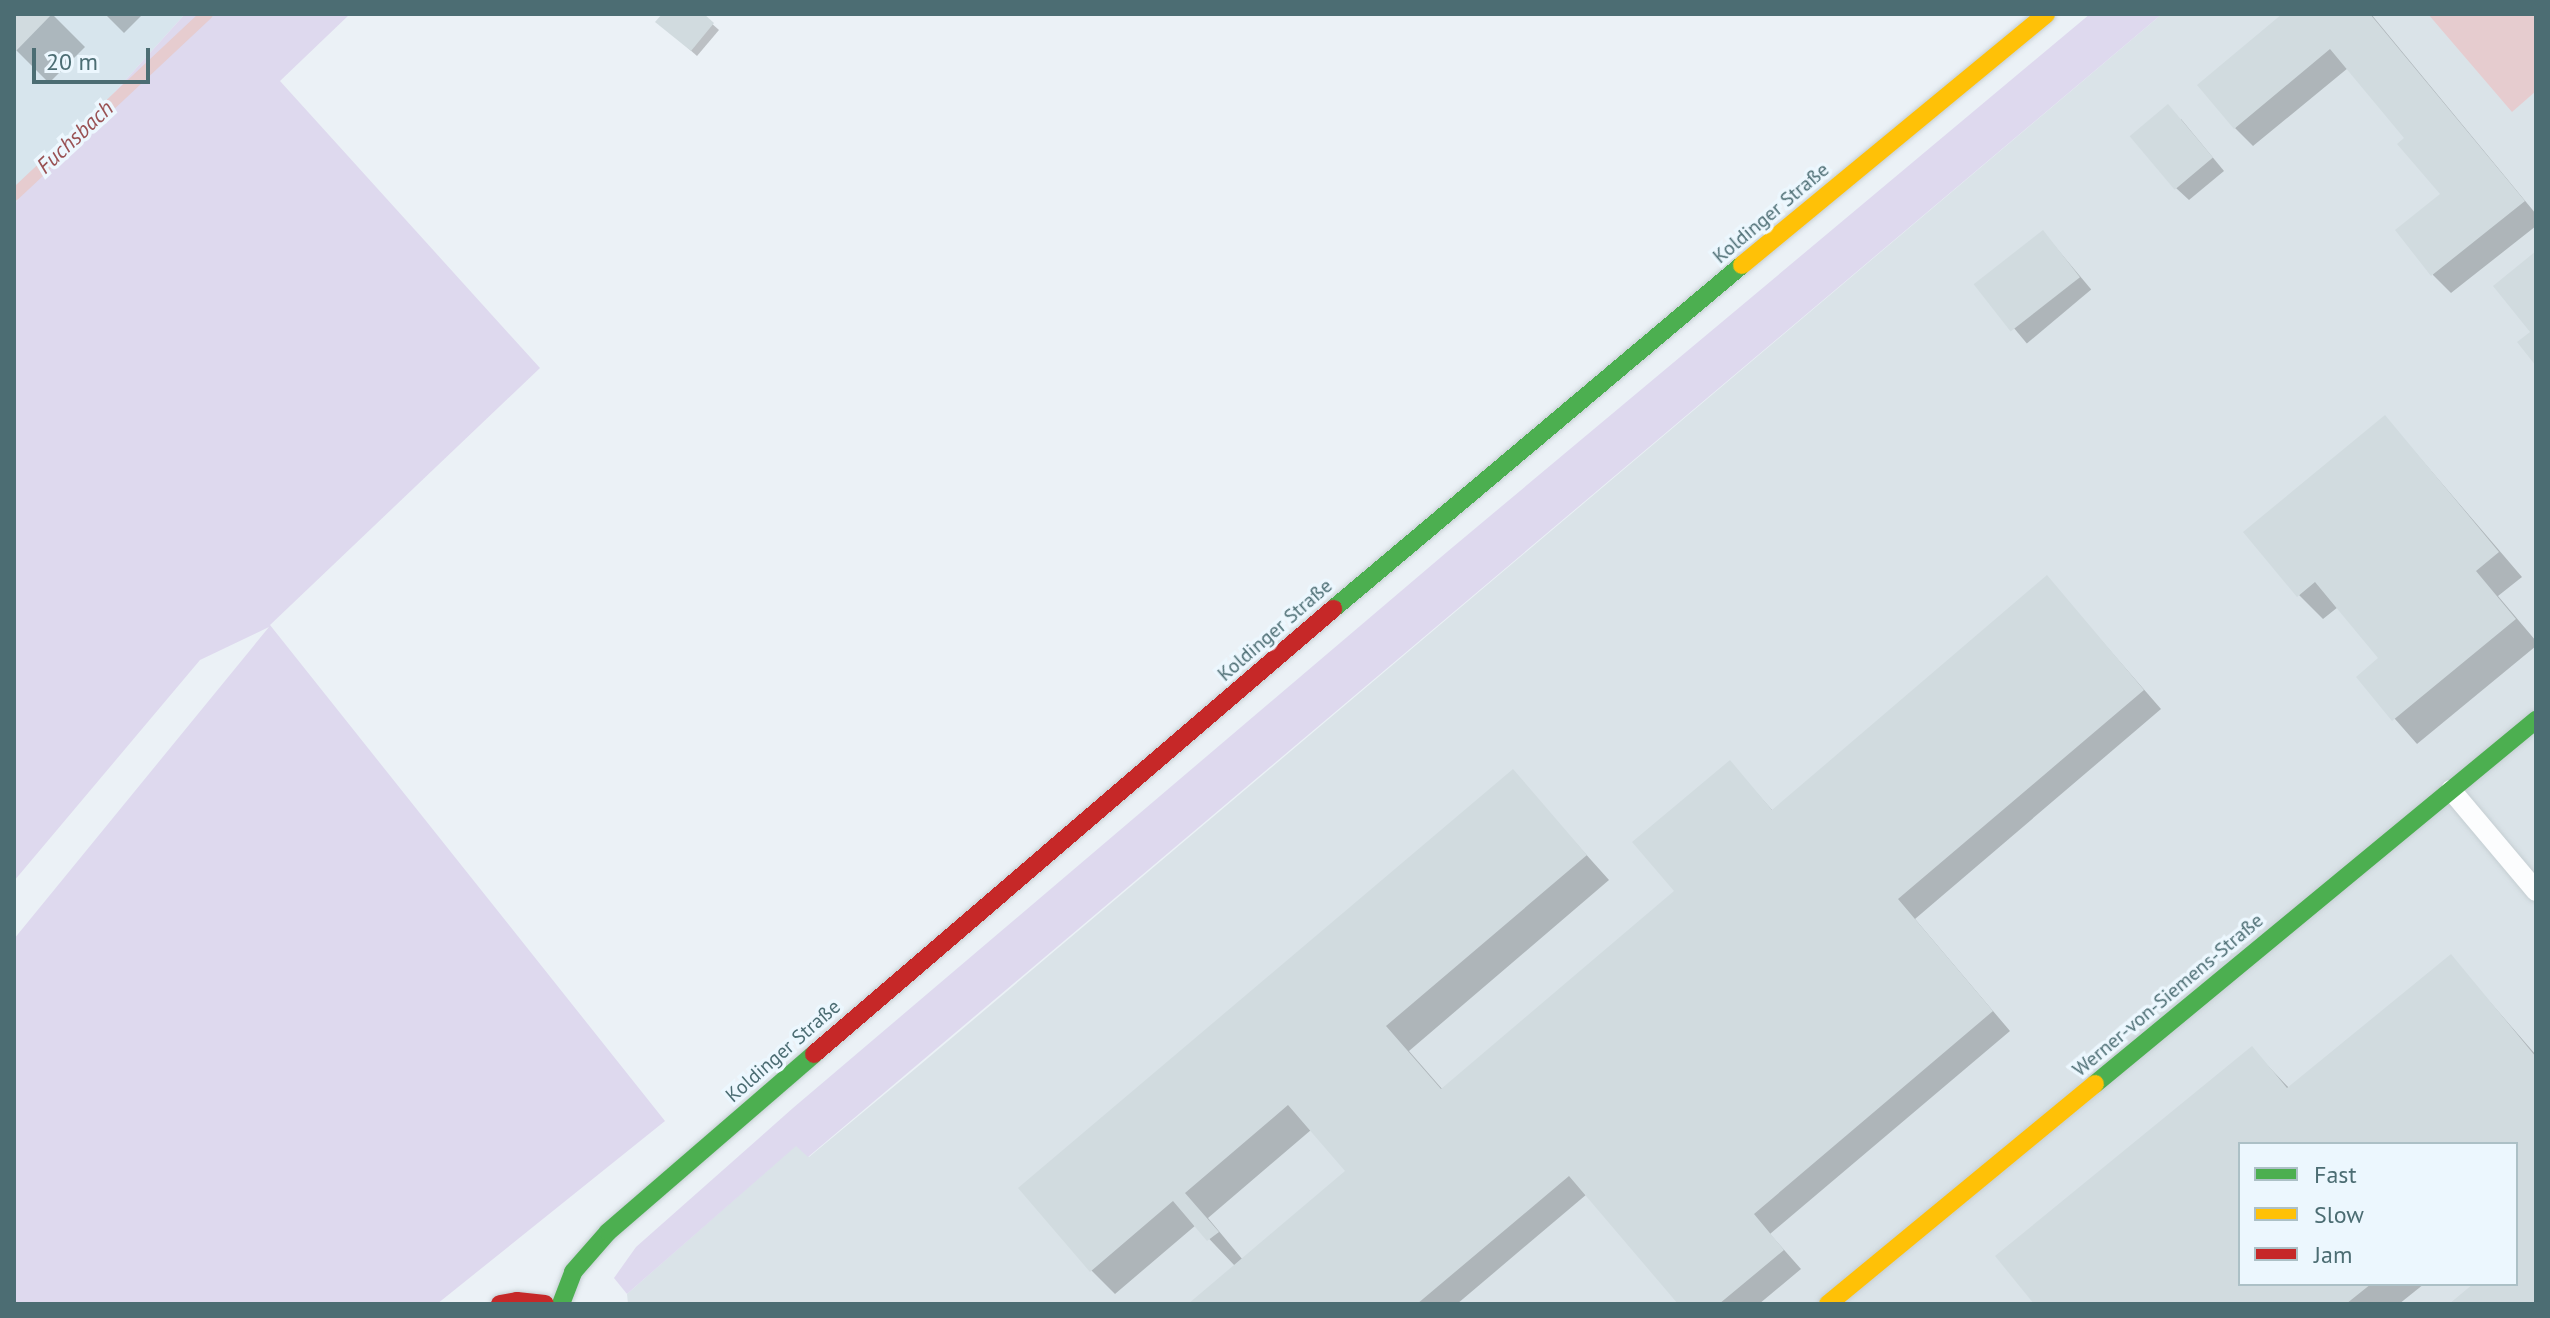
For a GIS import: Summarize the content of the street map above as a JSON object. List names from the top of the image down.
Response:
{
  "streets": {
    "street": ["Koldinger Straße", "Werner-von-Siemens-Straße"]
  },
  "water": ["Fuchsbach"],
  "legend": ["Fast", "Slow", "Jam"],
  "scale_bar": "20 m"
}
